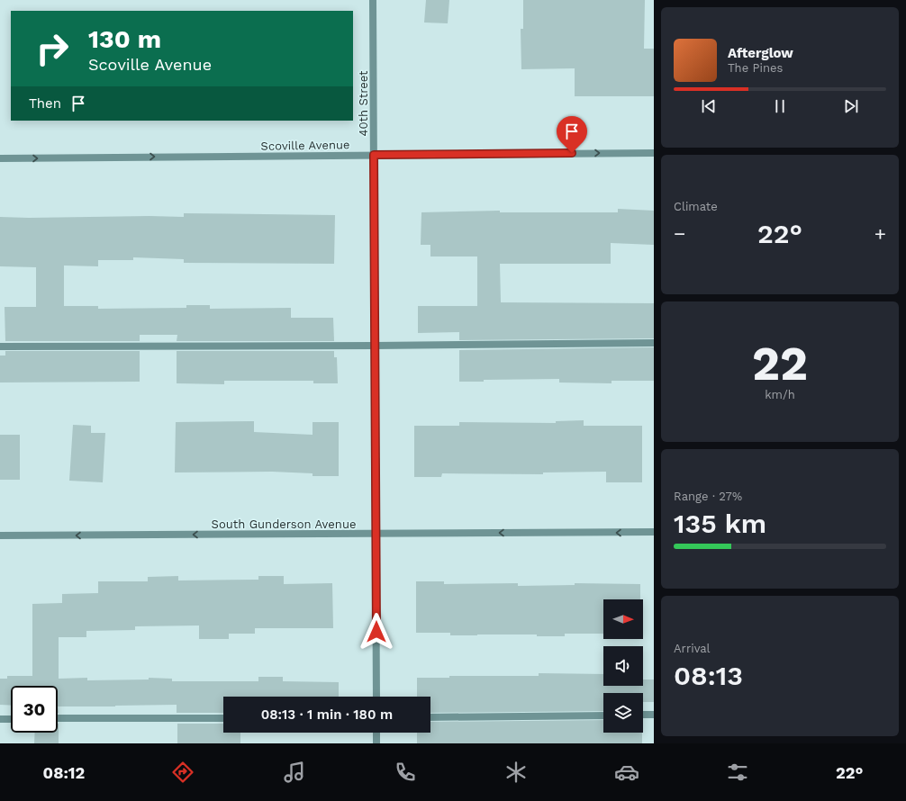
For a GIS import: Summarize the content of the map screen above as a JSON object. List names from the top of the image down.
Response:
{
  "streets": {
    "street": ["40th Street", "Scoville Avenue", "South Gunderson Avenue"]
  },
  "crossings": [
    ["40th Street", "Scoville Avenue"],
    ["40th Street", "South Gunderson Avenue"]
  ],
  "one_way": ["Scoville Avenue", "South Gunderson Avenue"],
  "north": "right",
  "page": {
    "turn": ["130 m", "Scoville Avenue"],
    "song": ["Afterglow", "The Pines"],
    "then": "Then",
    "tile": [
      "Climate",
      ["22", "km/h"],
      ["Range · 27%", "135 km"],
      ["Arrival", "08:13"]
    ],
    "heat": ["−", "22°", "+"],
    "limit": "30",
    "trip": "08:13 · 1 min · 180 m",
    "tabs": ["08:12", "22°"]
  }
}
